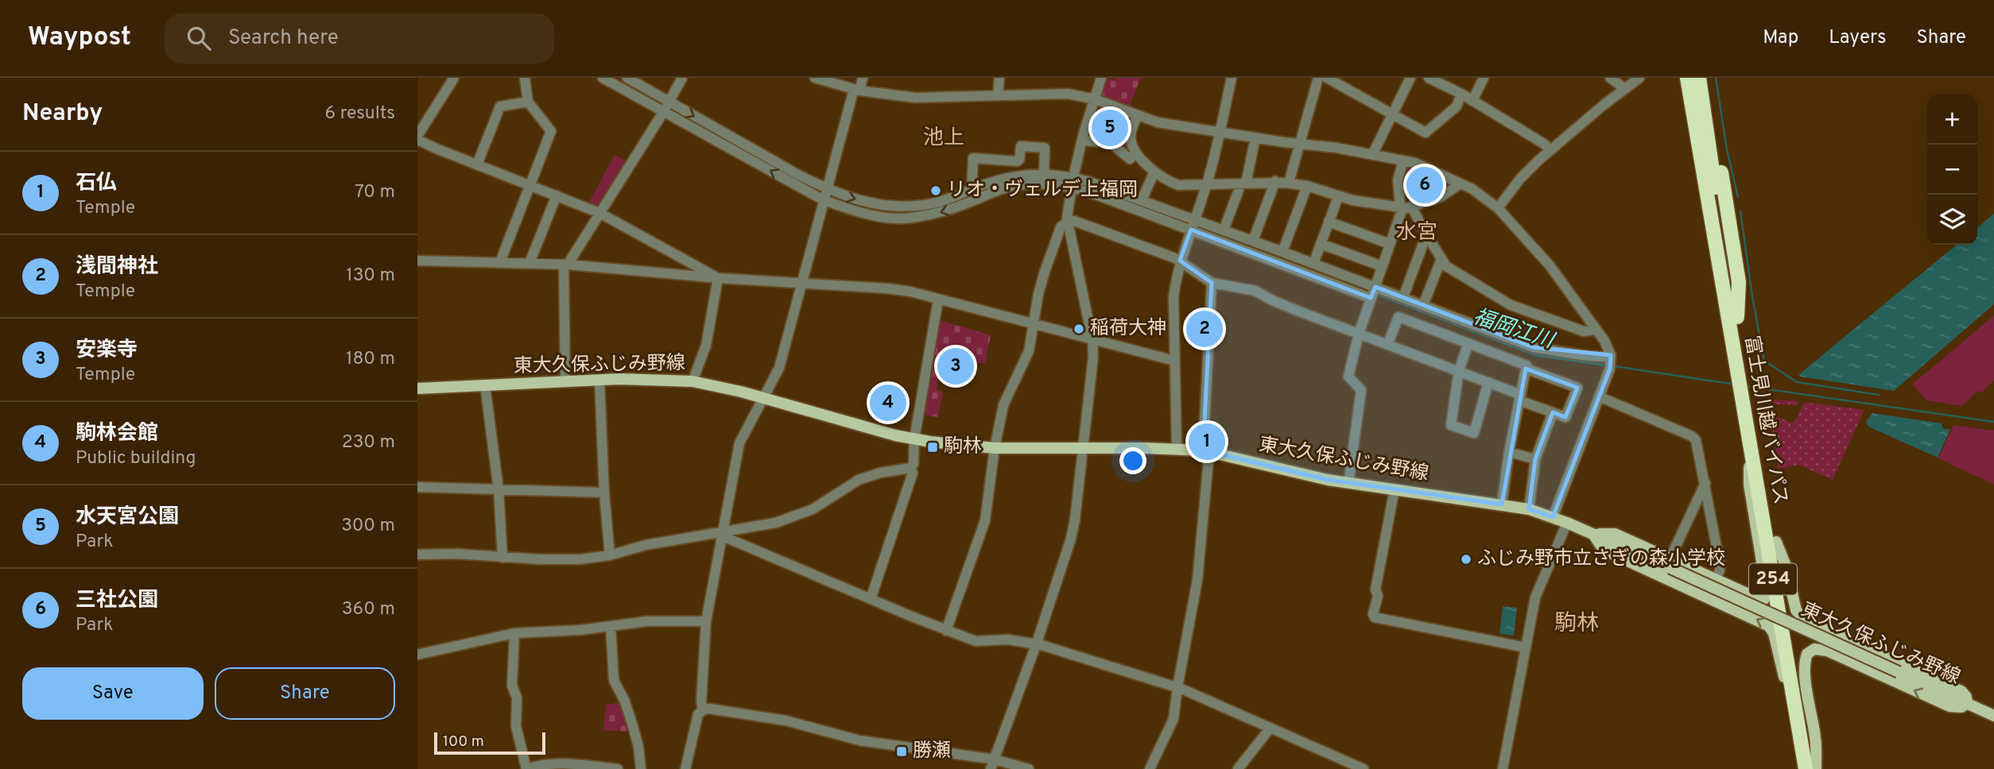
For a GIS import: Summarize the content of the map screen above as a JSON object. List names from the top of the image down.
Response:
{
  "streets": {
    "highway": ["富士見川越バイパス", "254"],
    "main road": ["東大久保ふじみ野線"]
  },
  "crossings": [
    ["富士見川越バイパス", "254"]
  ],
  "districts": ["池上", "水宮", "駒林"],
  "water": ["福岡江川"],
  "places": {
    "other": ["リオ・ヴェルデ上福岡", "稲荷大神", "ふじみ野市立さぎの森小学校"],
    "transit": ["駒林", "勝瀬"]
  },
  "scale_bar": "100 m",
  "page": {
    "header": "Waypost",
    "search": "Search here",
    "nav": ["Map", "Layers", "Share"],
    "heading": ["Nearby", "6 results"],
    "map_buttons": ["+", "−"],
    "pins": [
      "5",
      "6",
      "2",
      "3",
      "4",
      "1"
    ],
    "list": [
      {
        "mark": "1",
        "name": "石仏",
        "note": "Temple",
        "value": "70 m"
      },
      {
        "mark": "2",
        "name": "浅間神社",
        "note": "Temple",
        "value": "130 m"
      },
      {
        "mark": "3",
        "name": "安楽寺",
        "note": "Temple",
        "value": "180 m"
      },
      {
        "mark": "4",
        "name": "駒林会館",
        "note": "Public building",
        "value": "230 m"
      },
      {
        "mark": "5",
        "name": "水天宮公園",
        "note": "Park",
        "value": "300 m"
      },
      {
        "mark": "6",
        "name": "三社公園",
        "note": "Park",
        "value": "360 m"
      }
    ],
    "buttons": ["Save", "Share"],
    "scale": "100 m"
  }
}
